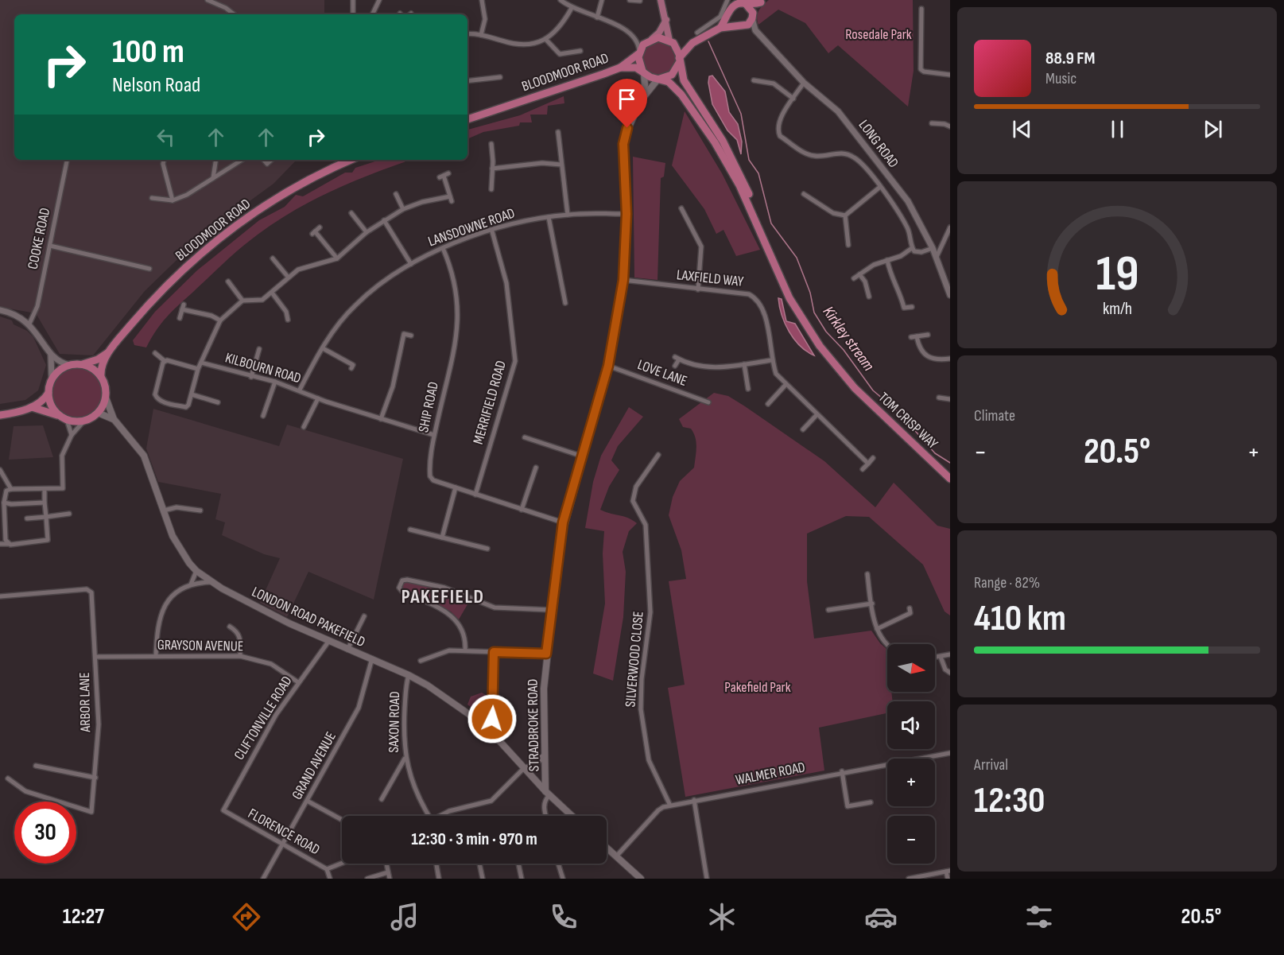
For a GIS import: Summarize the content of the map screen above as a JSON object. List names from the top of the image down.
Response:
{
  "streets": {
    "highway": ["BLOODMOOR ROAD", "TOM CRISP WAY"],
    "main road": ["LONDON ROAD PAKEFIELD", "STRADBROKE ROAD"],
    "street": [
      "LONG ROAD",
      "LANSDOWNE ROAD",
      "COOKE ROAD",
      "LAXFIELD WAY",
      "KILBOURN ROAD",
      "LOVE LANE",
      "MERRIFIELD ROAD",
      "SHIP ROAD",
      "GRAYSON AVENUE",
      "SILVERWOOD CLOSE",
      "ARBOR LANE",
      "CLIFTONVILLE ROAD",
      "SAXON ROAD",
      "GRAND AVENUE",
      "WALMER ROAD",
      "FLORENCE ROAD"
    ]
  },
  "crossings": [
    ["LANSDOWNE ROAD", "KILBOURN ROAD"],
    ["LANSDOWNE ROAD", "MERRIFIELD ROAD"],
    ["LANSDOWNE ROAD", "SHIP ROAD"],
    ["LANSDOWNE ROAD", "STRADBROKE ROAD"],
    ["LAXFIELD WAY", "STRADBROKE ROAD"],
    ["KILBOURN ROAD", "SHIP ROAD"],
    ["LOVE LANE", "STRADBROKE ROAD"],
    ["MERRIFIELD ROAD", "SHIP ROAD"],
    ["SHIP ROAD", "STRADBROKE ROAD"],
    ["LONDON ROAD PAKEFIELD", "CLIFTONVILLE ROAD"],
    ["LONDON ROAD PAKEFIELD", "SAXON ROAD"],
    ["LONDON ROAD PAKEFIELD", "STRADBROKE ROAD"],
    ["LONDON ROAD PAKEFIELD", "GRAND AVENUE"],
    ["GRAYSON AVENUE", "ARBOR LANE"],
    ["GRAYSON AVENUE", "CLIFTONVILLE ROAD"],
    ["SILVERWOOD CLOSE", "WALMER ROAD"],
    ["CLIFTONVILLE ROAD", "FLORENCE ROAD"],
    ["GRAND AVENUE", "FLORENCE ROAD"]
  ],
  "districts": ["PAKEFIELD"],
  "water": ["Kirkley stream"],
  "parks": ["Rosedale Park", "Pakefield Park"],
  "north": "right",
  "page": {
    "turn": ["100 m", "Nelson Road"],
    "song": ["88.9 FM", "Music"],
    "tile": [
      "Climate",
      ["Range · 82%", "410 km"],
      ["Arrival", "12:30"]
    ],
    "heat": ["−", "20.5°", "+"],
    "map_buttons": ["+", "−"],
    "limit": "30",
    "trip": "12:30 · 3 min · 970 m",
    "tabs": ["12:27", "20.5°"],
    "gauge": ["19", "km/h"]
  }
}
